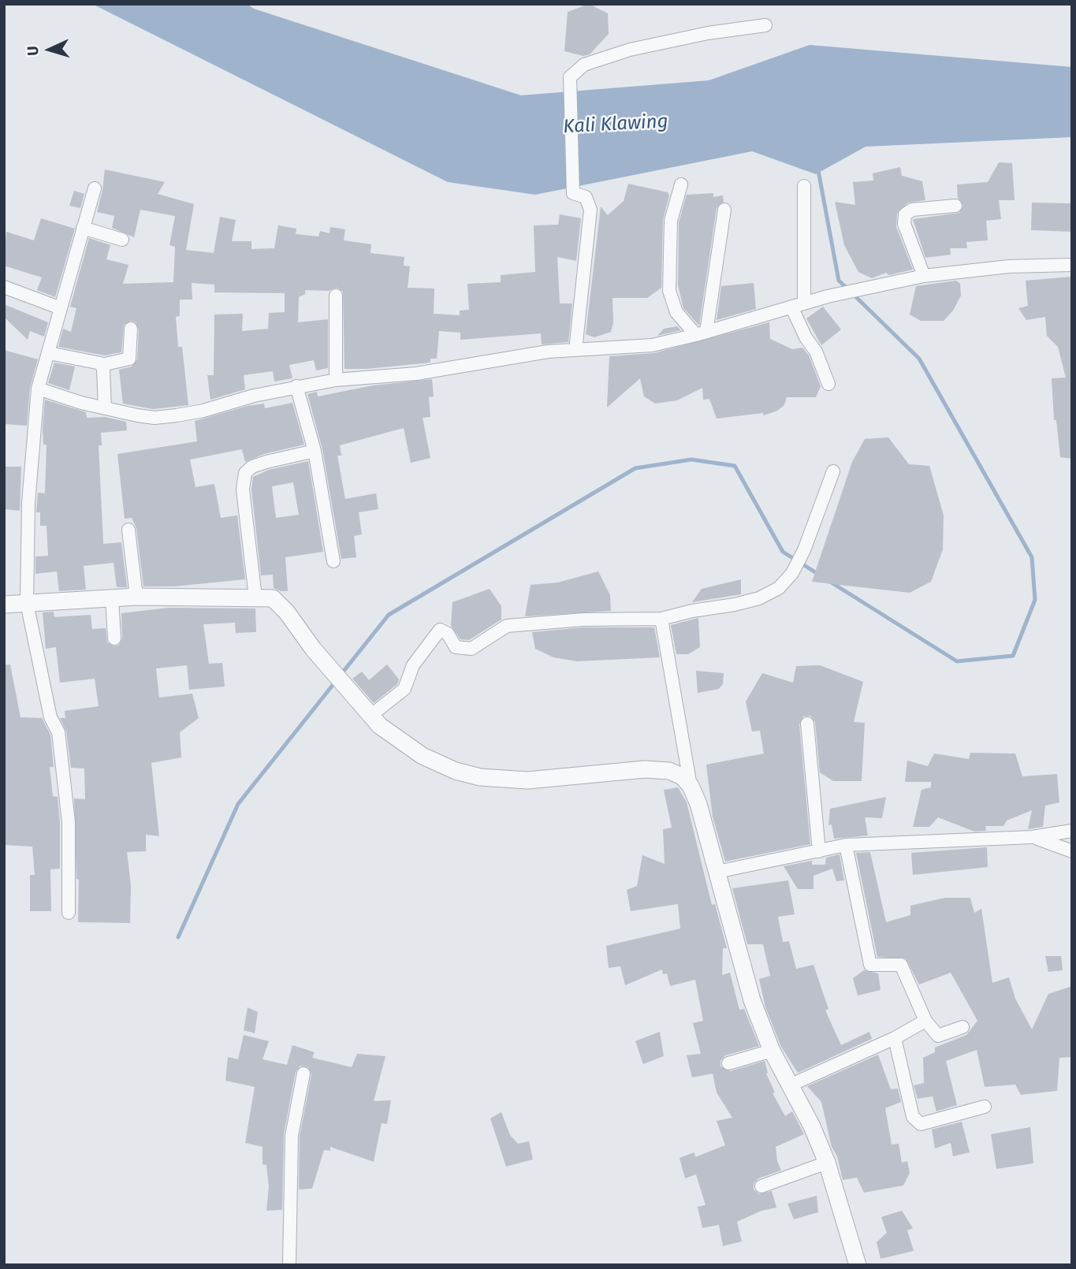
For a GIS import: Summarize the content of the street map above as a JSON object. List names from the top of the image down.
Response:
{
  "water": ["Kali Klawing"],
  "north": "left"
}
